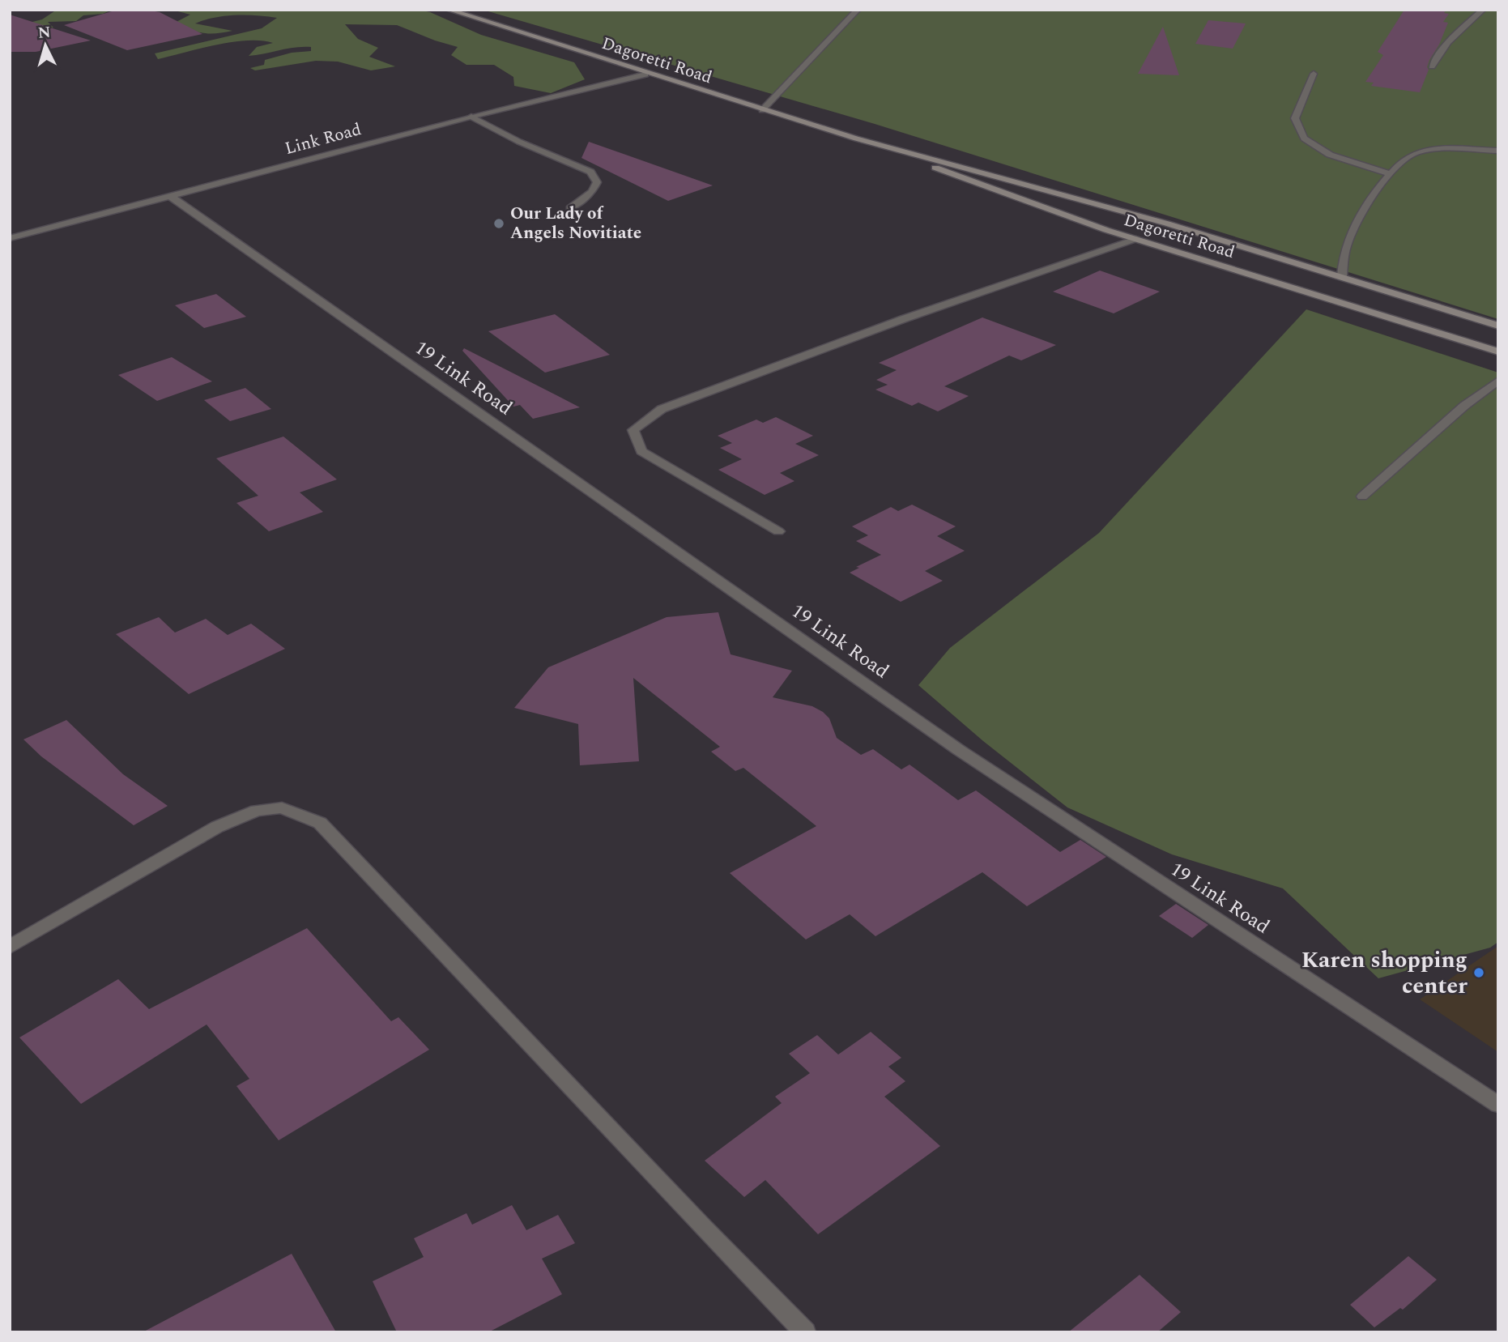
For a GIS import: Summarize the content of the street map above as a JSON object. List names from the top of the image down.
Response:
{
  "streets": {
    "main road": ["Dagoretti Road"],
    "street": ["Link Road", "19 Link Road"]
  },
  "crossings": [
    ["Dagoretti Road", "Link Road"],
    ["Link Road", "19 Link Road"]
  ],
  "places": ["Our Lady of Angels Novitiate", "Karen shopping center"],
  "north": "top"
}
